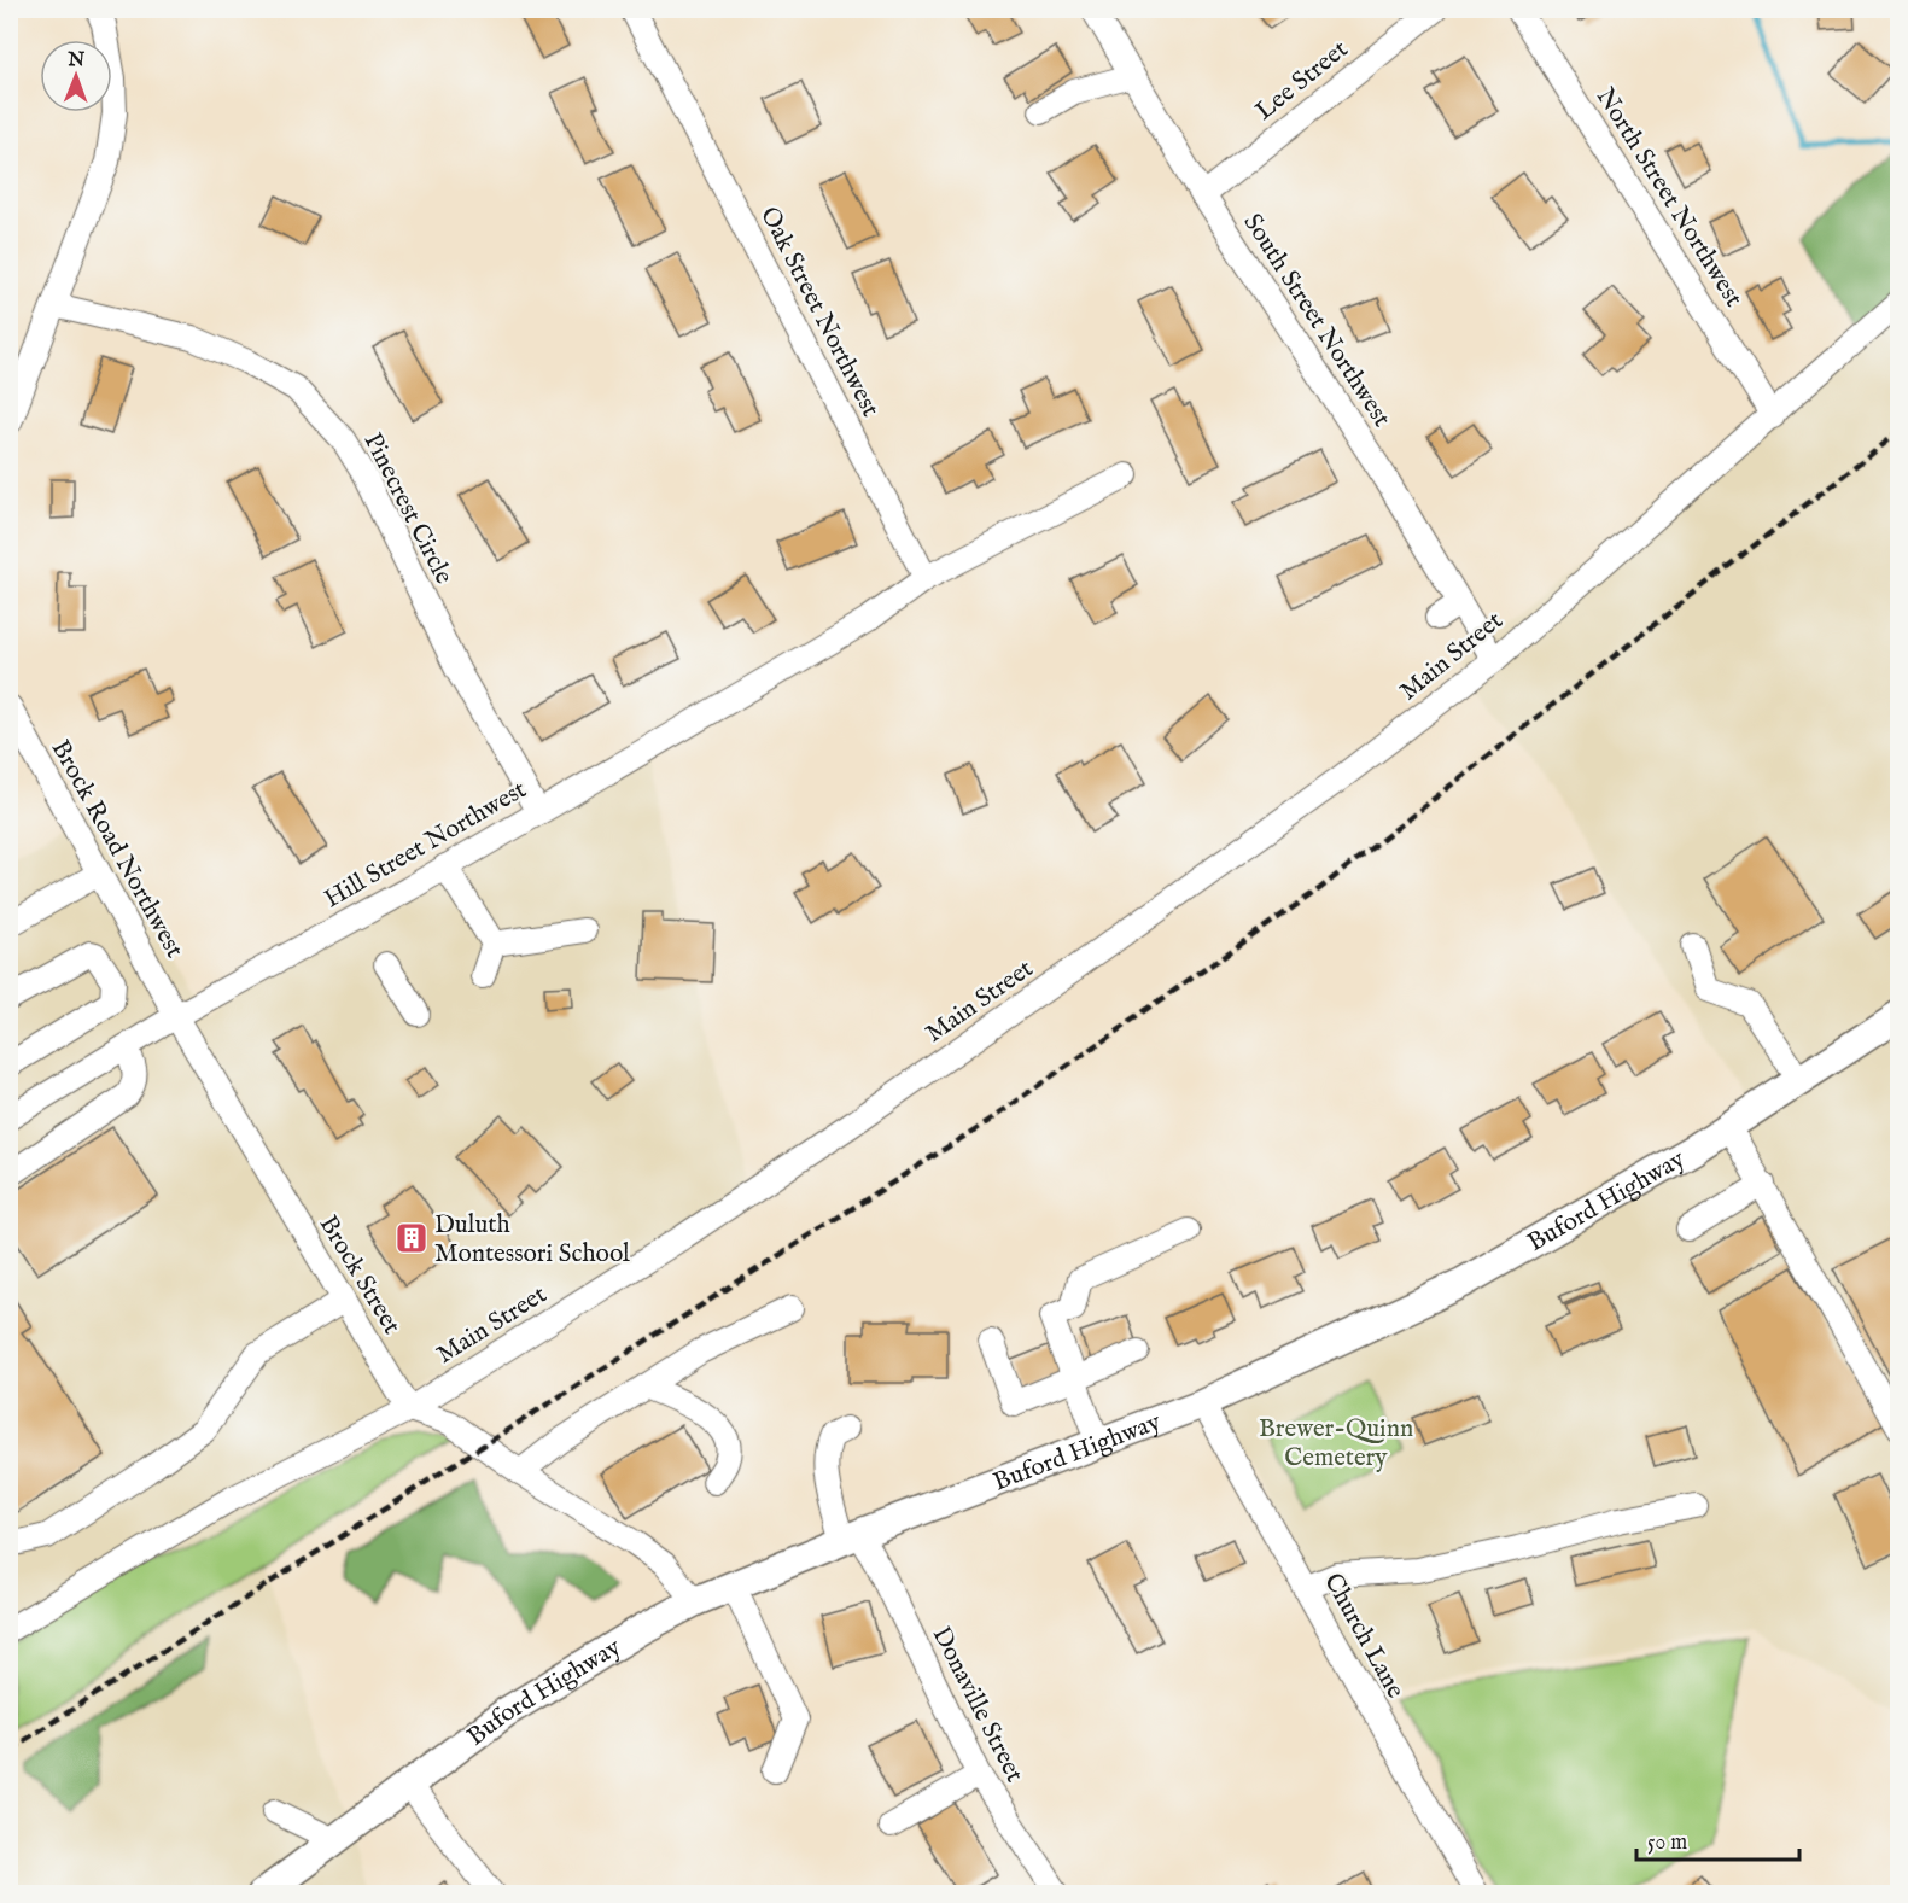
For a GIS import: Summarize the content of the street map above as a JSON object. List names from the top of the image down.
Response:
{
  "streets": {
    "main road": ["Buford Highway"],
    "street": [
      "Lee Street",
      "North Street Northwest",
      "Oak Street Northwest",
      "South Street Northwest",
      "Pinecrest Circle",
      "Main Street",
      "Hill Street Northwest",
      "Brock Road Northwest",
      "Brock Street",
      "Church Lane",
      "Donaville Street"
    ]
  },
  "crossings": [
    ["Lee Street", "South Street Northwest"],
    ["North Street Northwest", "Main Street"],
    ["Oak Street Northwest", "Hill Street Northwest"],
    ["South Street Northwest", "Main Street"],
    ["Pinecrest Circle", "Hill Street Northwest"],
    ["Main Street", "Brock Street"],
    ["Hill Street Northwest", "Brock Road Northwest"],
    ["Hill Street Northwest", "Brock Street"],
    ["Brock Road Northwest", "Brock Street"],
    ["Buford Highway", "Church Lane"],
    ["Buford Highway", "Donaville Street"]
  ],
  "parks": ["Brewer-Quinn Cemetery"],
  "places": {
    "building": ["Duluth Montessori School"]
  },
  "scale_bar": "50 m",
  "north": "top"
}
